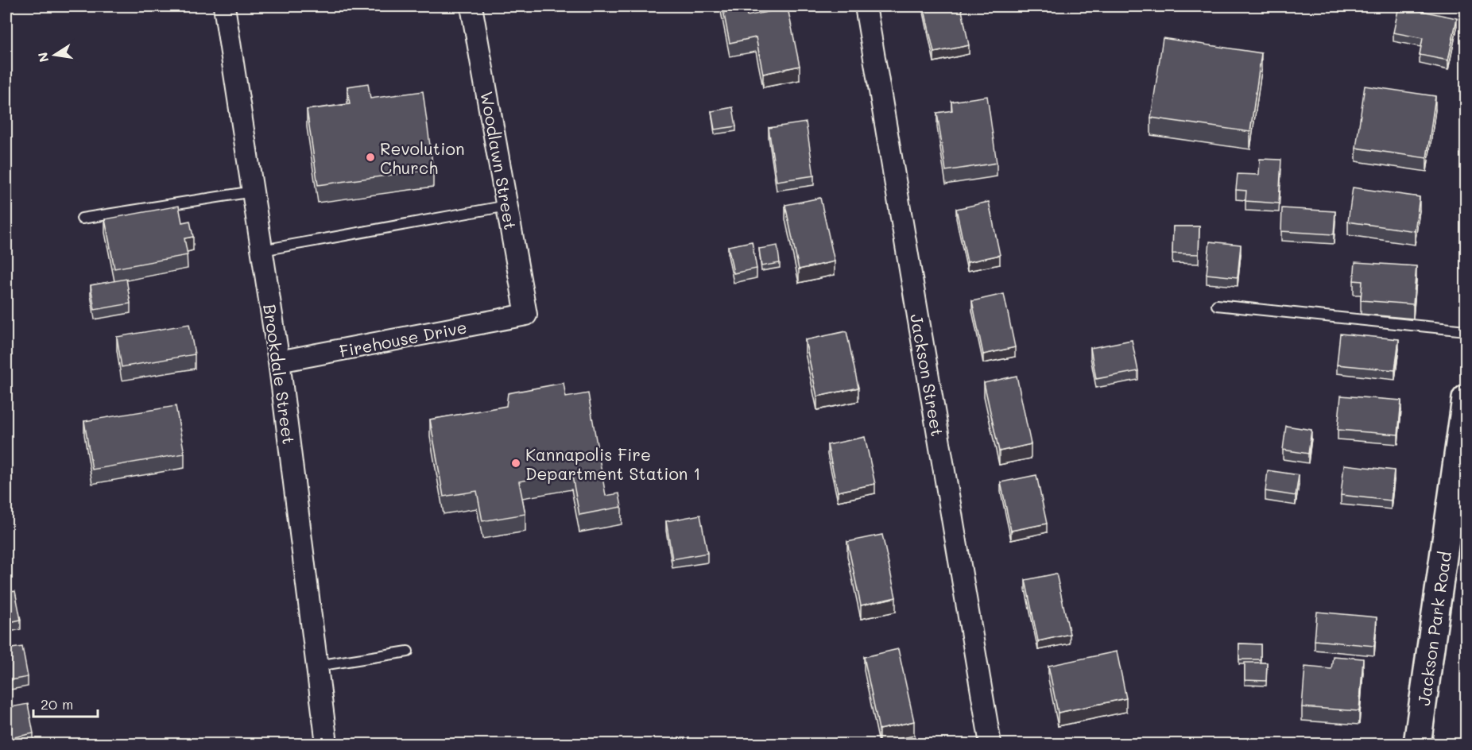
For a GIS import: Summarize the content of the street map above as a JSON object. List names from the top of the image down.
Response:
{
  "streets": {
    "main road": ["Jackson Park Road"],
    "street": [
      "Woodlawn Street",
      "Firehouse Drive",
      "Brookdale Street",
      "Jackson Street"
    ]
  },
  "crossings": [
    ["Woodlawn Street", "Firehouse Drive"],
    ["Firehouse Drive", "Brookdale Street"]
  ],
  "places": ["Revolution Church", "Kannapolis Fire Department Station 1"],
  "scale_bar": "20 m",
  "north": "left"
}
